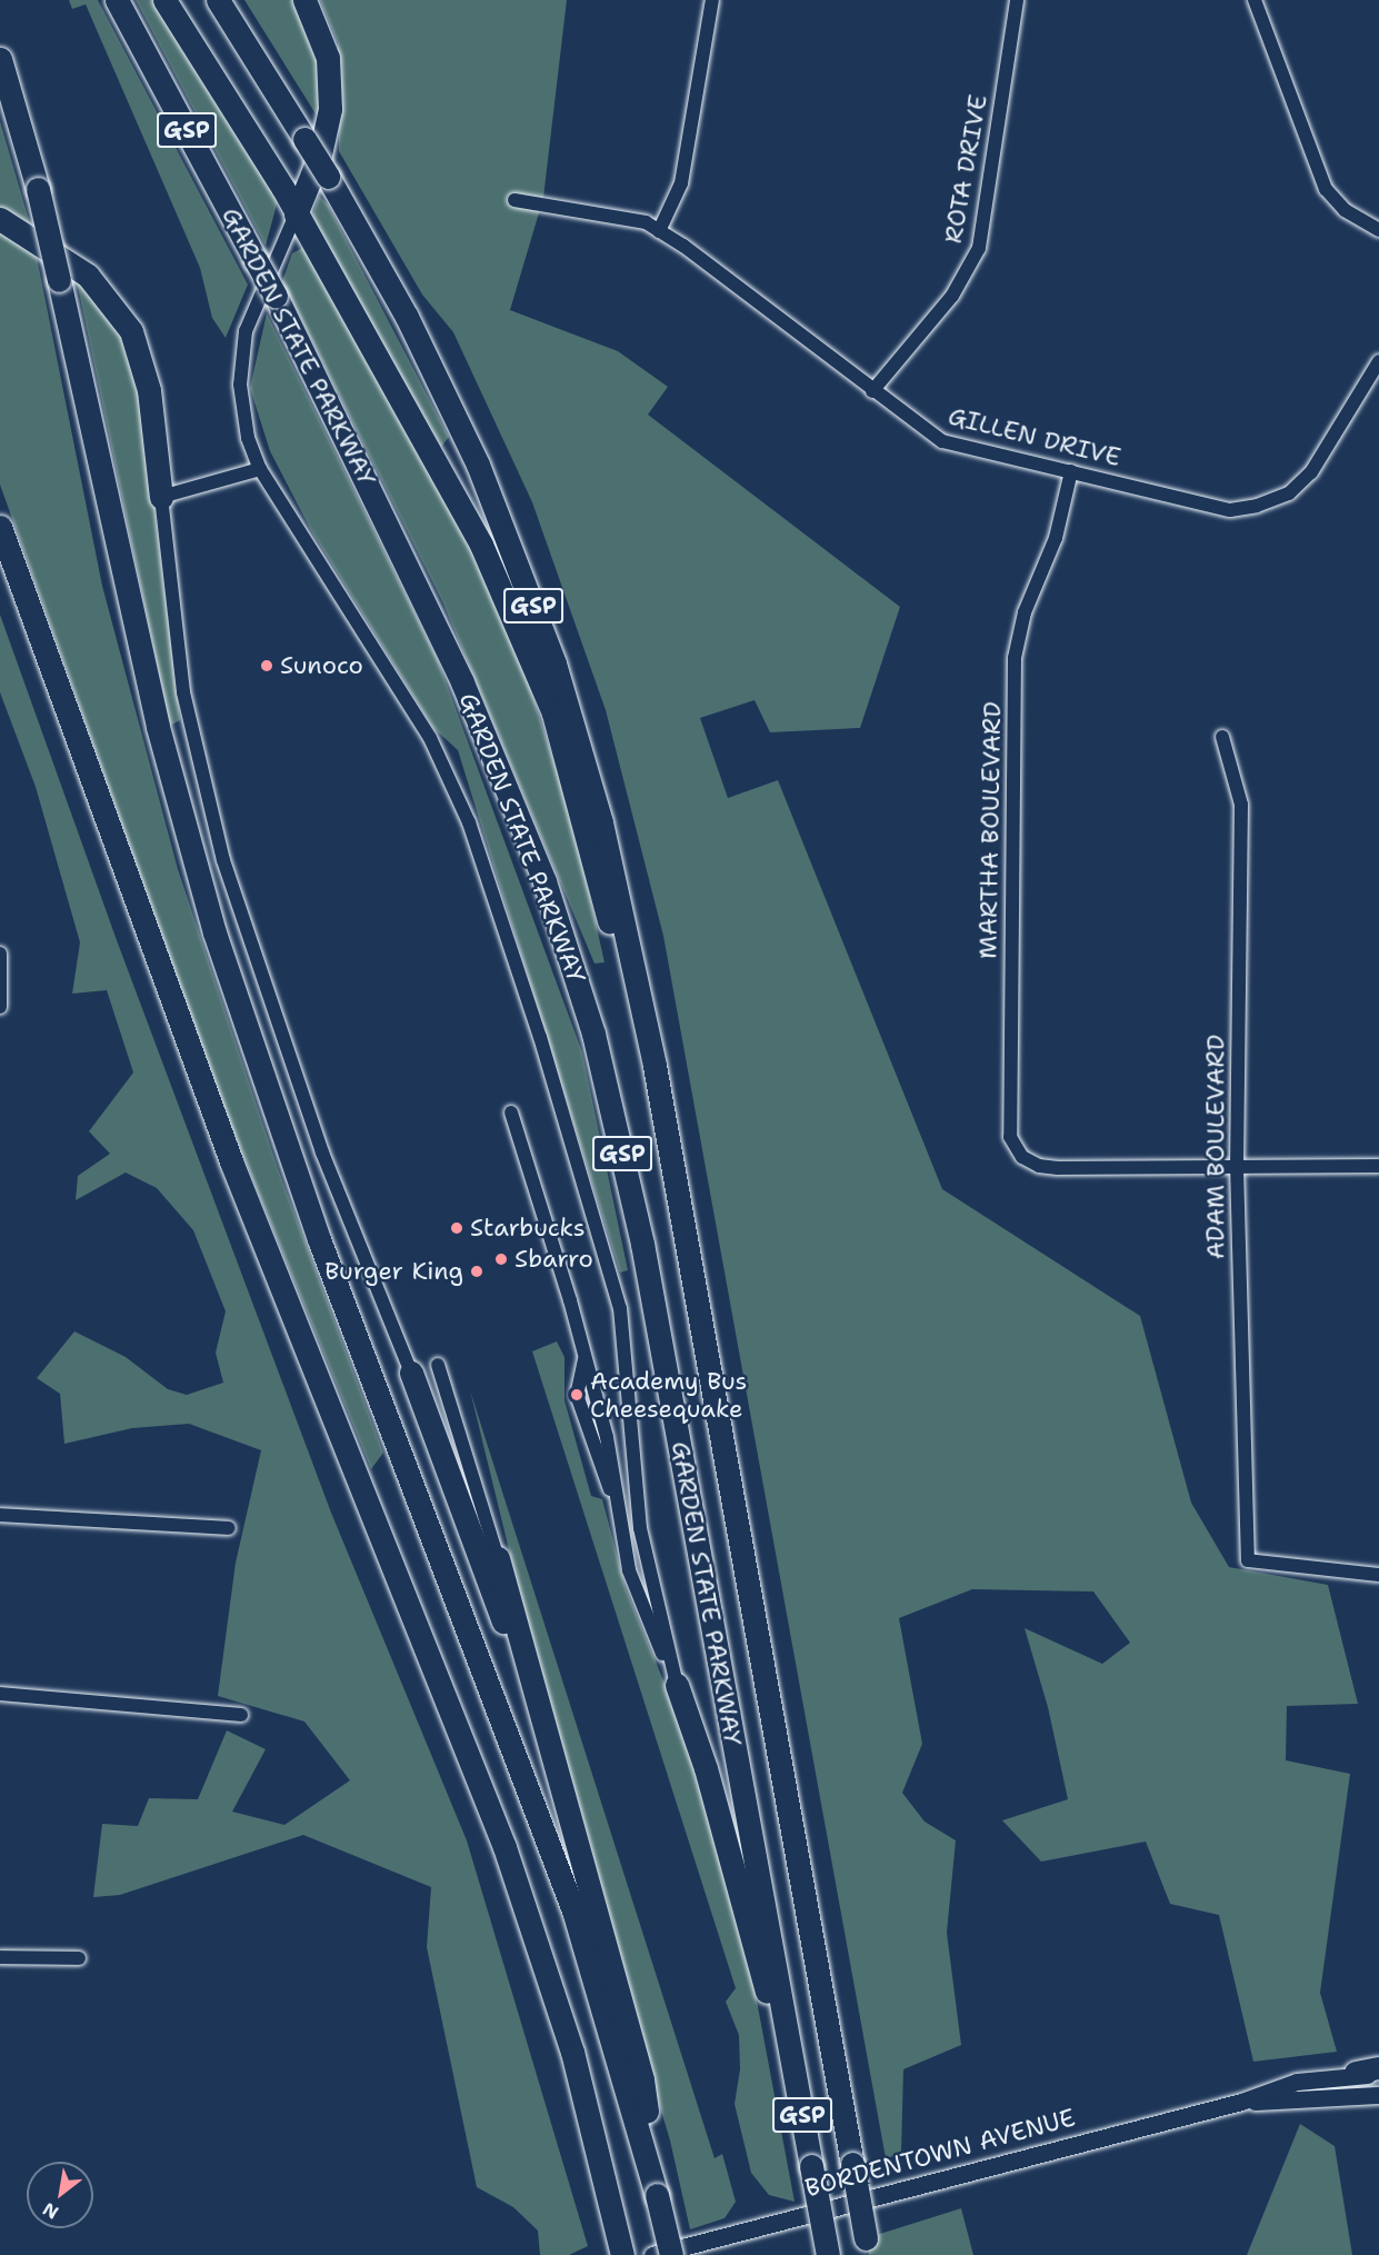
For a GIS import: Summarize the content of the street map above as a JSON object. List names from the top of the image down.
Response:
{
  "streets": {
    "highway": ["GSP", "GARDEN STATE PARKWAY"],
    "street": [
      "ROTA DRIVE",
      "GILLEN DRIVE",
      "MARTHA BOULEVARD",
      "ADAM BOULEVARD",
      "BORDENTOWN AVENUE"
    ]
  },
  "crossings": [
    ["ROTA DRIVE", "GILLEN DRIVE"],
    ["GILLEN DRIVE", "MARTHA BOULEVARD"],
    ["MARTHA BOULEVARD", "ADAM BOULEVARD"]
  ],
  "places": [
    "Sunoco",
    "Starbucks",
    "Sbarro",
    "Burger King",
    "Academy Bus Cheesequake"
  ],
  "north": "bottom left"
}
